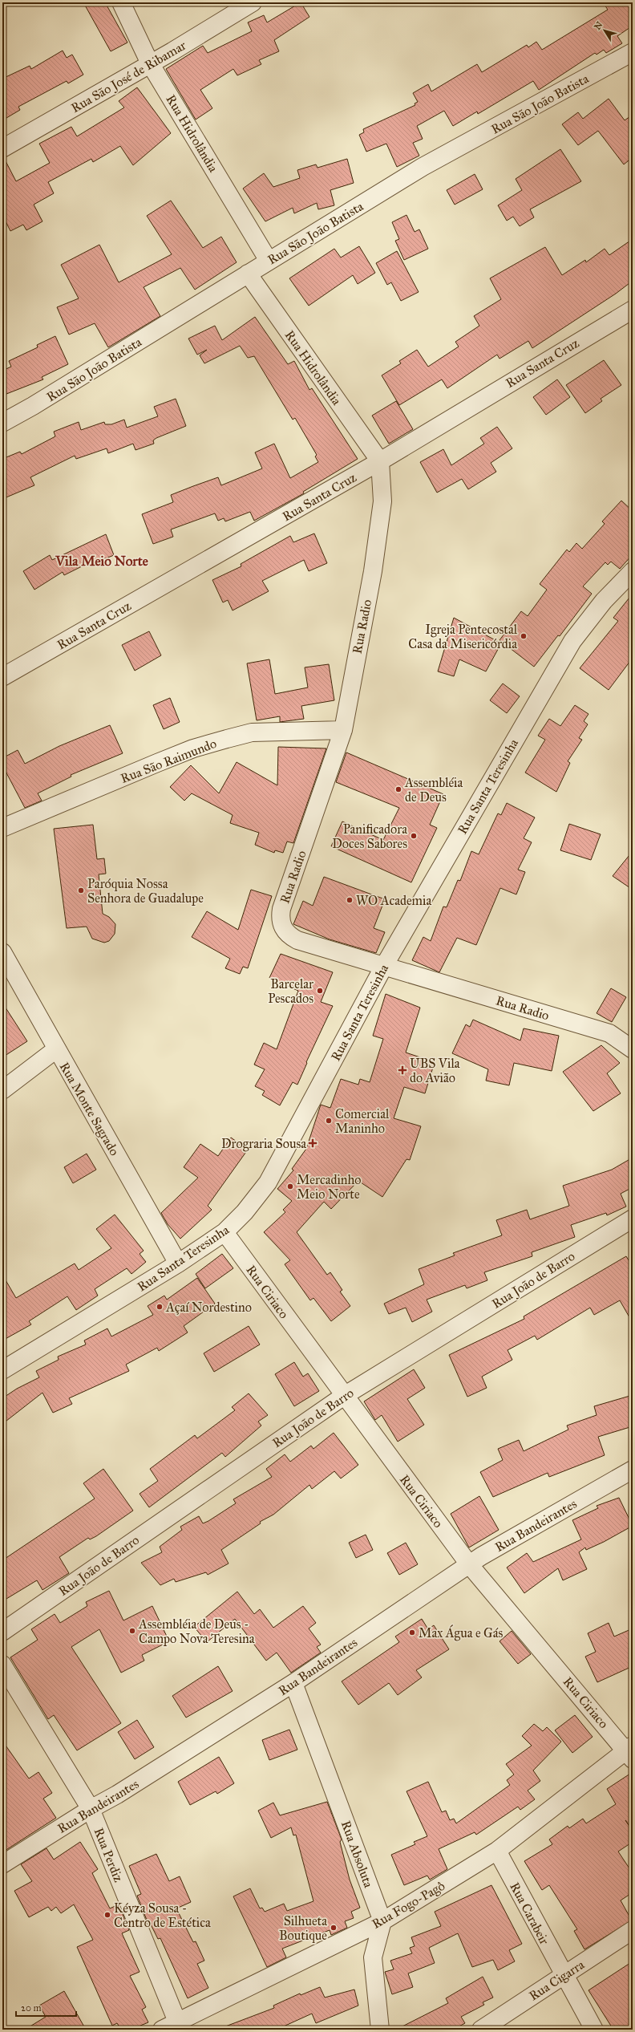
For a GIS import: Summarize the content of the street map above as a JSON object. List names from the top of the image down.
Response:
{
  "streets": {
    "street": [
      "Rua São José de Ribamar",
      "Rua São João Batista",
      "Rua Hidrolândia",
      "Rua Santa Cruz",
      "Rua Radio",
      "Rua São Raimundo",
      "Rua Santa Teresinha",
      "Rua Monte Sagrado",
      "Rua João de Barro",
      "Rua Ciriaco",
      "Rua Bandeirantes",
      "Rua Absoluta",
      "Rua Perdiz",
      "Rua Fogo-Pagô",
      "Rua Carabeir",
      "Rua Cigarra"
    ]
  },
  "crossings": [
    ["Rua São José de Ribamar", "Rua Hidrolândia"],
    ["Rua São João Batista", "Rua Hidrolândia"],
    ["Rua Hidrolândia", "Rua Santa Cruz"],
    ["Rua Hidrolândia", "Rua Radio"],
    ["Rua Santa Cruz", "Rua Radio"],
    ["Rua Radio", "Rua São Raimundo"],
    ["Rua Radio", "Rua Santa Teresinha"],
    ["Rua Santa Teresinha", "Rua Monte Sagrado"],
    ["Rua Santa Teresinha", "Rua Ciriaco"],
    ["Rua João de Barro", "Rua Ciriaco"],
    ["Rua Ciriaco", "Rua Bandeirantes"],
    ["Rua Ciriaco", "Rua Fogo-Pagô"],
    ["Rua Bandeirantes", "Rua Absoluta"],
    ["Rua Bandeirantes", "Rua Perdiz"],
    ["Rua Absoluta", "Rua Fogo-Pagô"],
    ["Rua Perdiz", "Rua Fogo-Pagô"],
    ["Rua Fogo-Pagô", "Rua Carabeir"],
    ["Rua Carabeir", "Rua Cigarra"]
  ],
  "districts": ["Vila Meio Norte"],
  "places": {
    "other": [
      "Igreja Pentecostal Casa da Misericórdia",
      "Assembléia de Deus",
      "Panificadora Doces Sabores",
      "Paróquia Nossa Senhora de Guadalupe",
      "WO Academia",
      "Barcelar Pescados",
      "Comercial Maninho",
      "Mercadinho Meio Norte",
      "Açaí Nordestino",
      "Assembléia de Deus - Campo Nova Teresina",
      "Max Água e Gás",
      "Kéyza Sousa - Centro de Estética",
      "Silhueta Boutique"
    ],
    "health": ["UBS Vila do Avião", "Drograria Sousa"]
  },
  "scale_bar": "20 m",
  "north": "top left"
}
